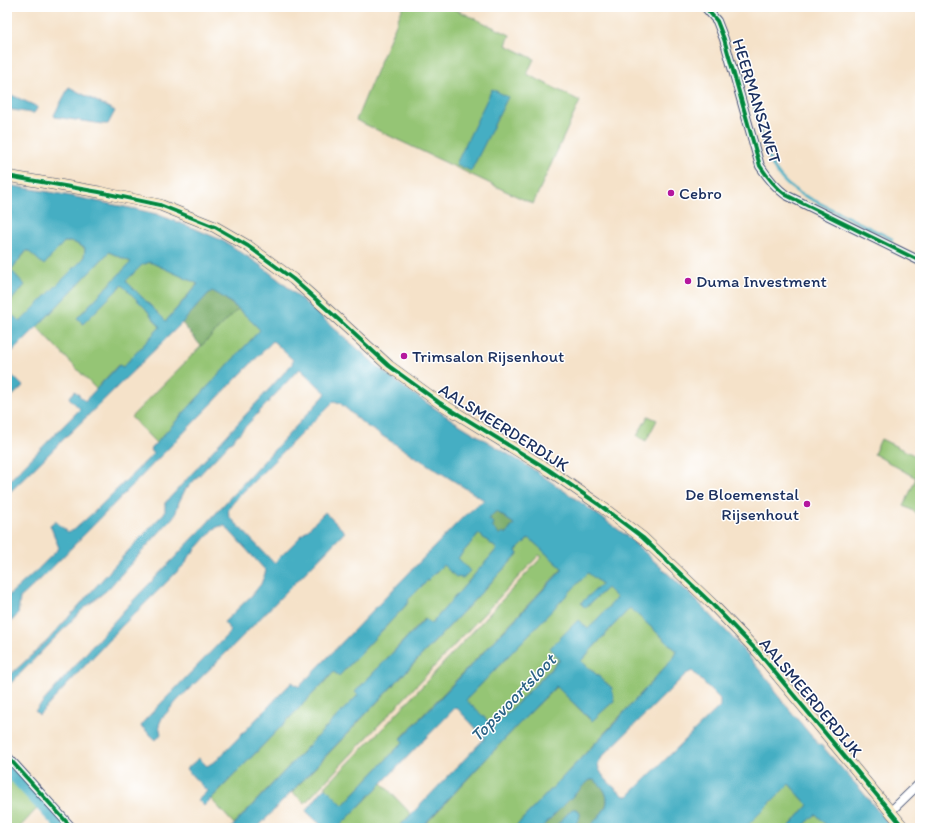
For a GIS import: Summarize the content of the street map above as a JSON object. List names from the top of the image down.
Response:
{
  "streets": {
    "street": ["HEERMANSZWET", "AALSMEERDERDIJK"]
  },
  "water": ["Topsvoortsloot"],
  "places": [
    "Cebro",
    "Duma Investment",
    "Trimsalon Rijsenhout",
    "De Bloemenstal Rijsenhout"
  ]
}
